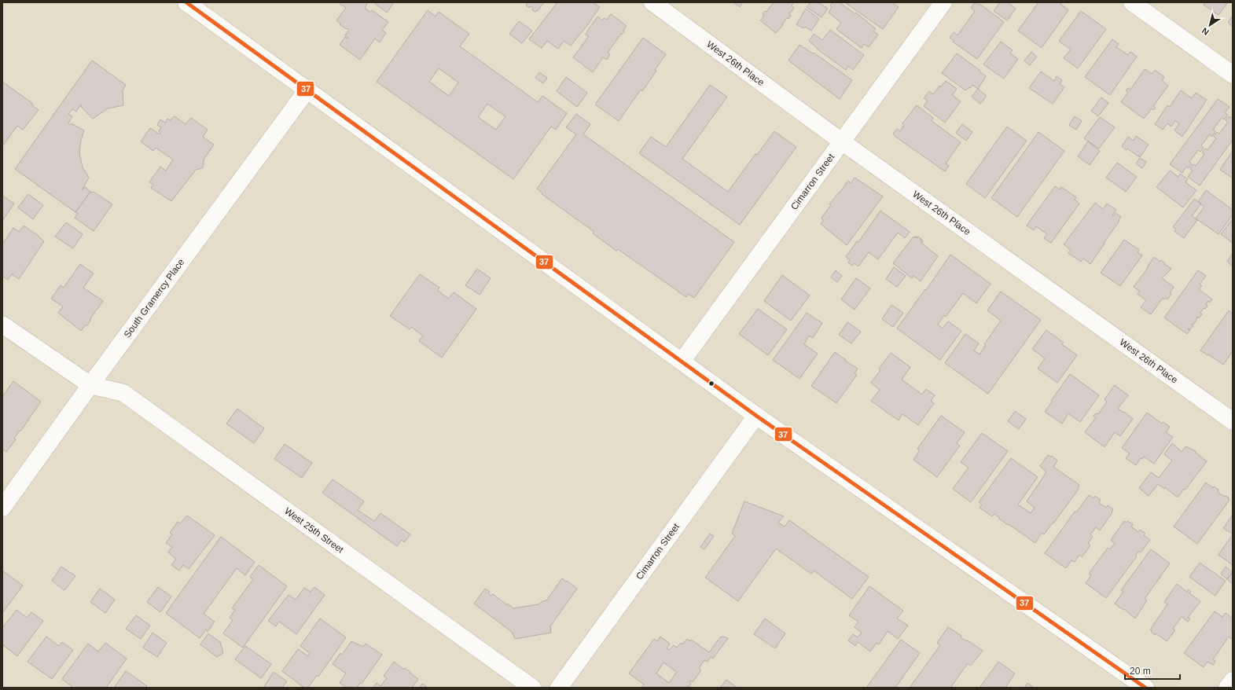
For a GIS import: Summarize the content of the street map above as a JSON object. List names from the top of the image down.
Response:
{
  "streets": {
    "street": [
      "West 26th Place",
      "Cimarron Street",
      "South Gramercy Place",
      "West 25th Street"
    ]
  },
  "crossings": [
    ["West 26th Place", "Cimarron Street"],
    ["South Gramercy Place", "West 25th Street"]
  ],
  "lines": ["transit line 37"],
  "scale_bar": "20 m",
  "north": "bottom left"
}
